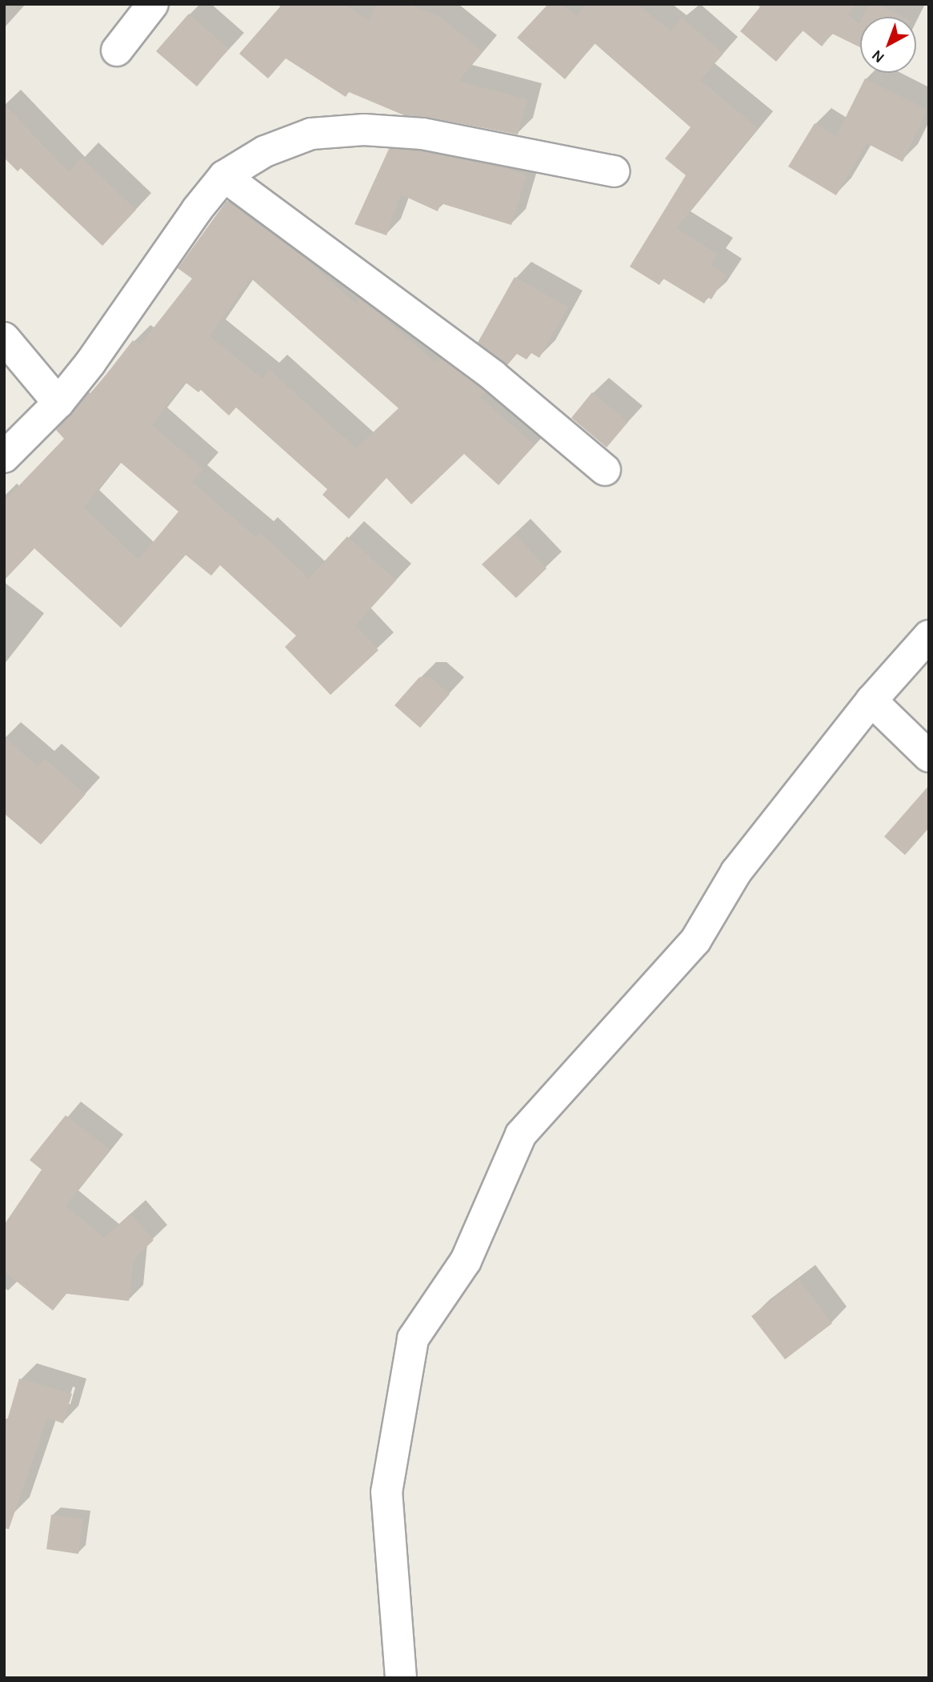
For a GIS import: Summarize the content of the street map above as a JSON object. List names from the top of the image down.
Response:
{
  "north": "bottom left"
}
